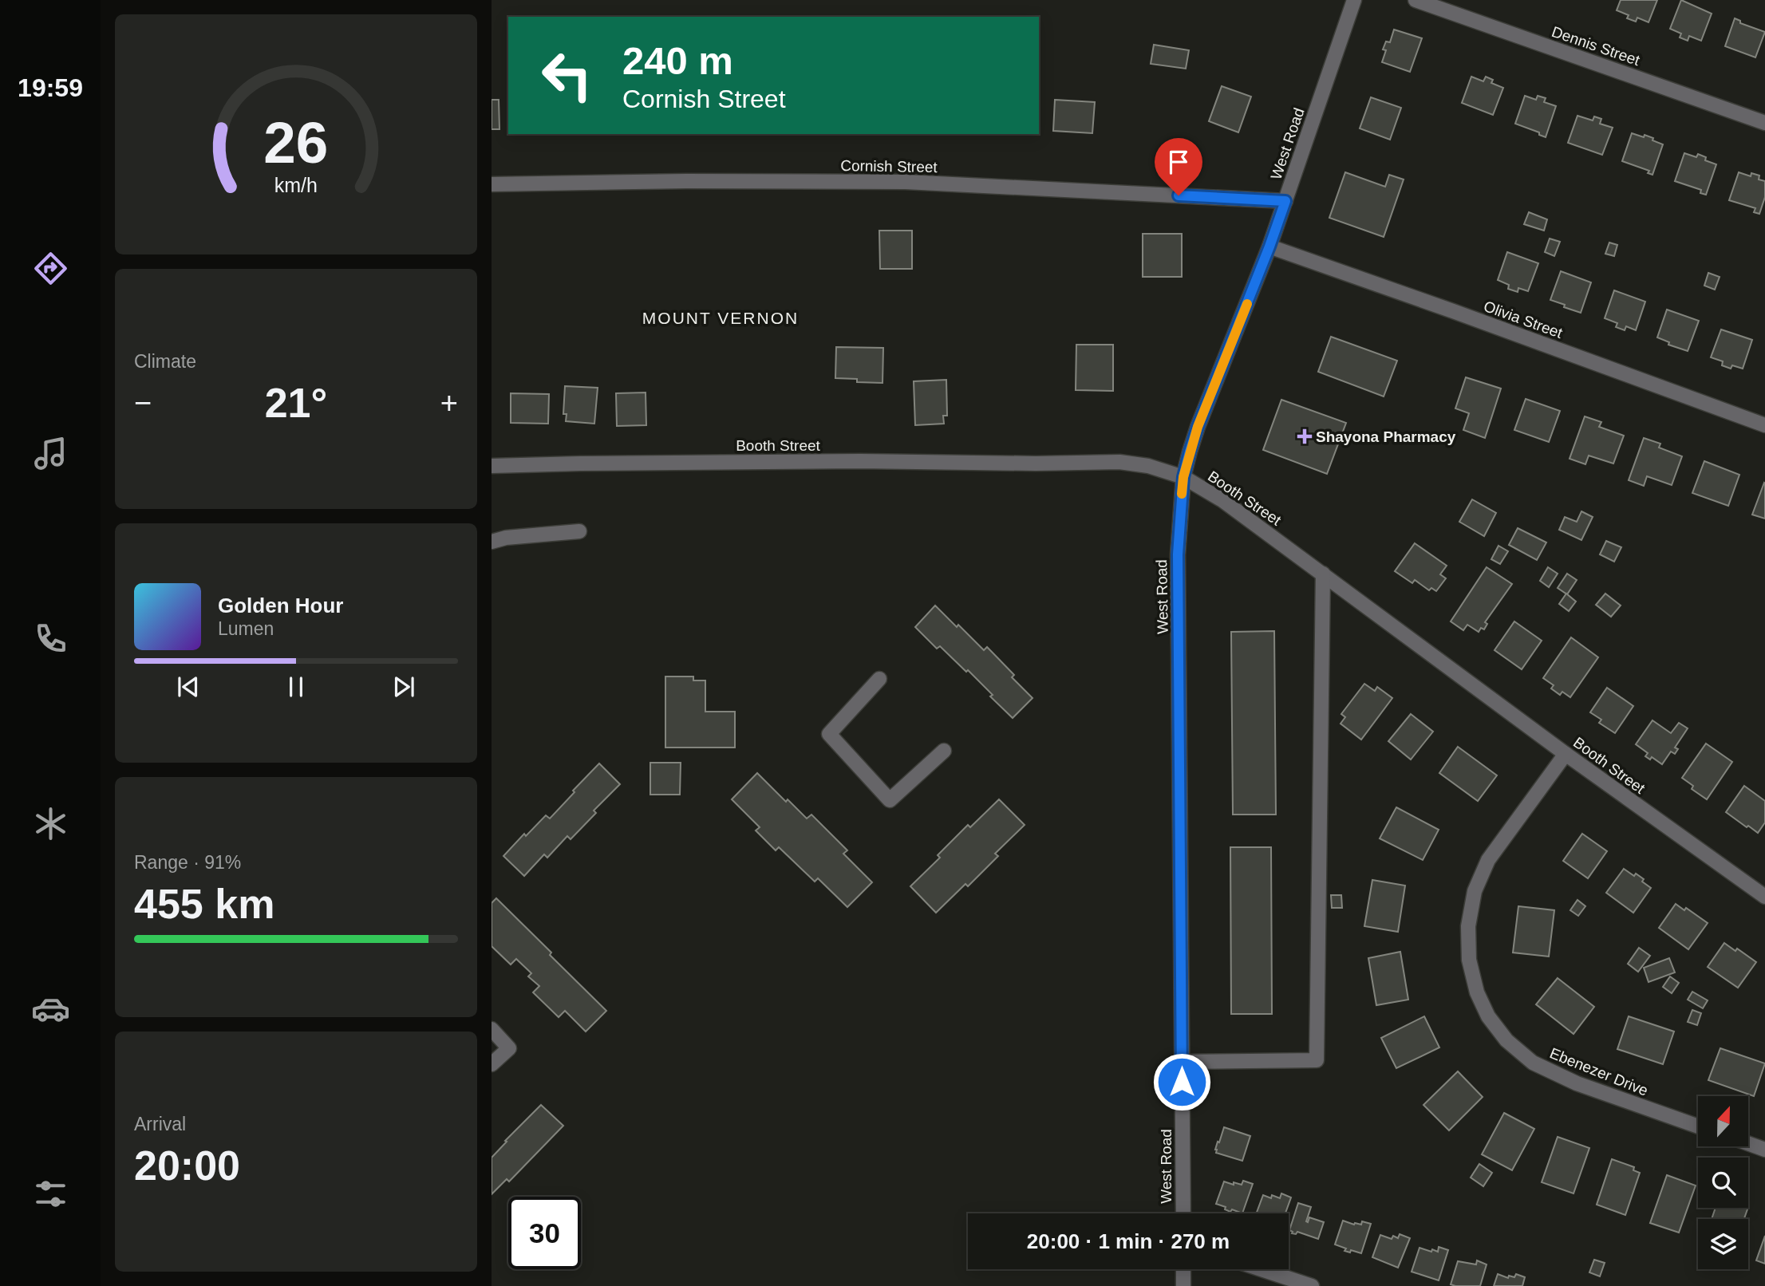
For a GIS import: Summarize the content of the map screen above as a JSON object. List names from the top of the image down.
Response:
{
  "streets": {
    "street": [
      "Dennis Street",
      "West Road",
      "Cornish Street",
      "Olivia Street",
      "Booth Street",
      "Ebenezer Drive"
    ]
  },
  "crossings": [
    ["West Road", "Cornish Street"],
    ["West Road", "Olivia Street"],
    ["West Road", "Booth Street"],
    ["Booth Street", "Ebenezer Drive"]
  ],
  "districts": ["MOUNT VERNON"],
  "places": {
    "health": ["Shayona Pharmacy"]
  },
  "north": "top",
  "page": {
    "tabs": "19:59",
    "turn": ["240 m", "Cornish Street"],
    "tile": [
      "Climate",
      ["Range · 91%", "455 km"],
      ["Arrival", "20:00"]
    ],
    "heat": ["−", "21°", "+"],
    "song": ["Golden Hour", "Lumen"],
    "limit": "30",
    "trip": "20:00 · 1 min · 270 m",
    "gauge": ["26", "km/h"]
  }
}
